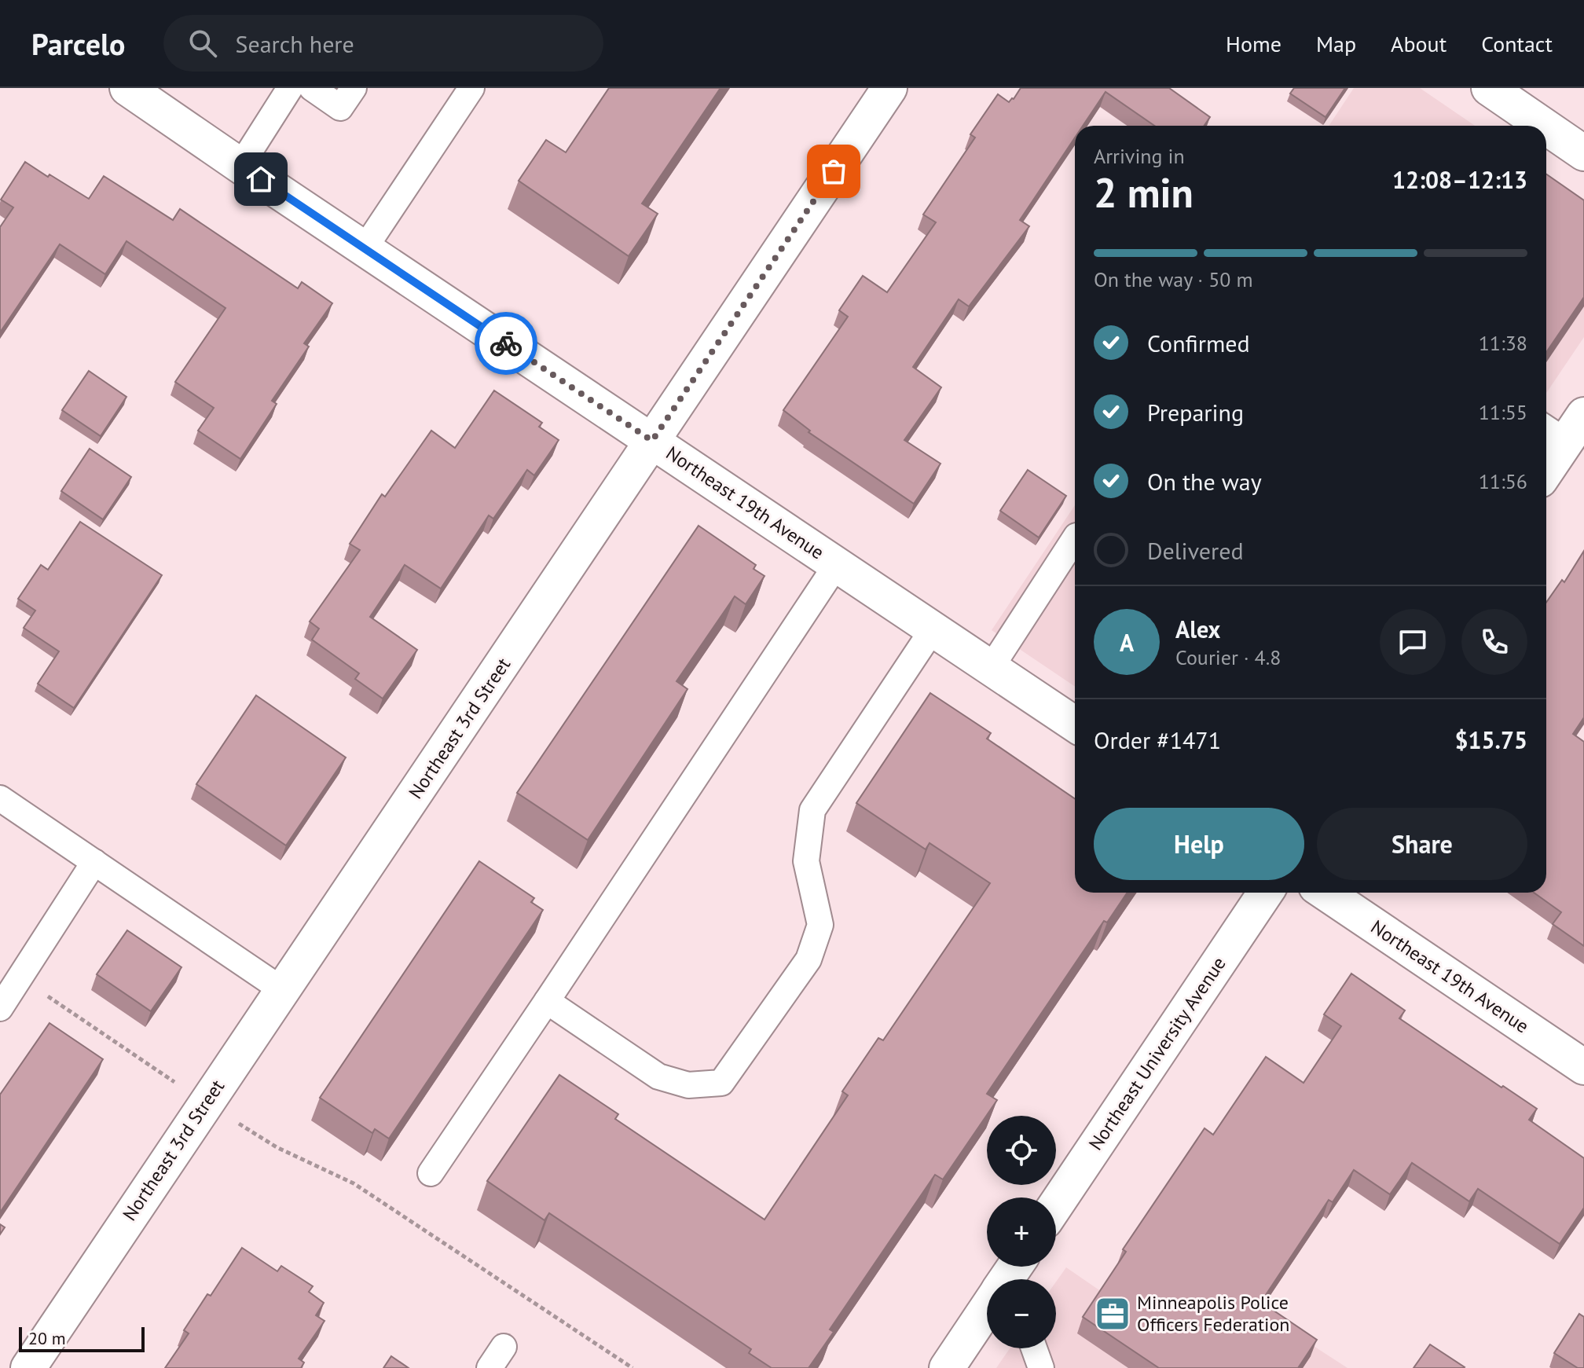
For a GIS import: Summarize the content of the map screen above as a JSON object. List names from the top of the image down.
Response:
{
  "streets": {
    "street": ["Northeast 19th Avenue", "Northeast 3rd Street", "Northeast University Avenue"]
  },
  "crossings": [
    ["Northeast 19th Avenue", "Northeast 3rd Street"]
  ],
  "places": {
    "office": ["Minneapolis Police Officers Federation"]
  },
  "scale_bar": "20 m",
  "page": {
    "header": "Parcelo",
    "search": "Search here",
    "nav": [
      "Home",
      "Map",
      "About",
      "Contact"
    ],
    "heading": ["2 min", "Arriving in", "12:08–12:13"],
    "panel": [
      "Alex",
      "Courier · 4.8",
      "Order #1471",
      "$15.75"
    ],
    "bar": "On the way · 50 m",
    "list": [
      ["Confirmed", "11:38"],
      ["Preparing", "11:55"],
      ["On the way", "11:56"],
      "Delivered"
    ],
    "round": "A",
    "buttons": ["Help", "Share"],
    "map_buttons": ["+", "−"],
    "scale": "20 m"
  }
}
